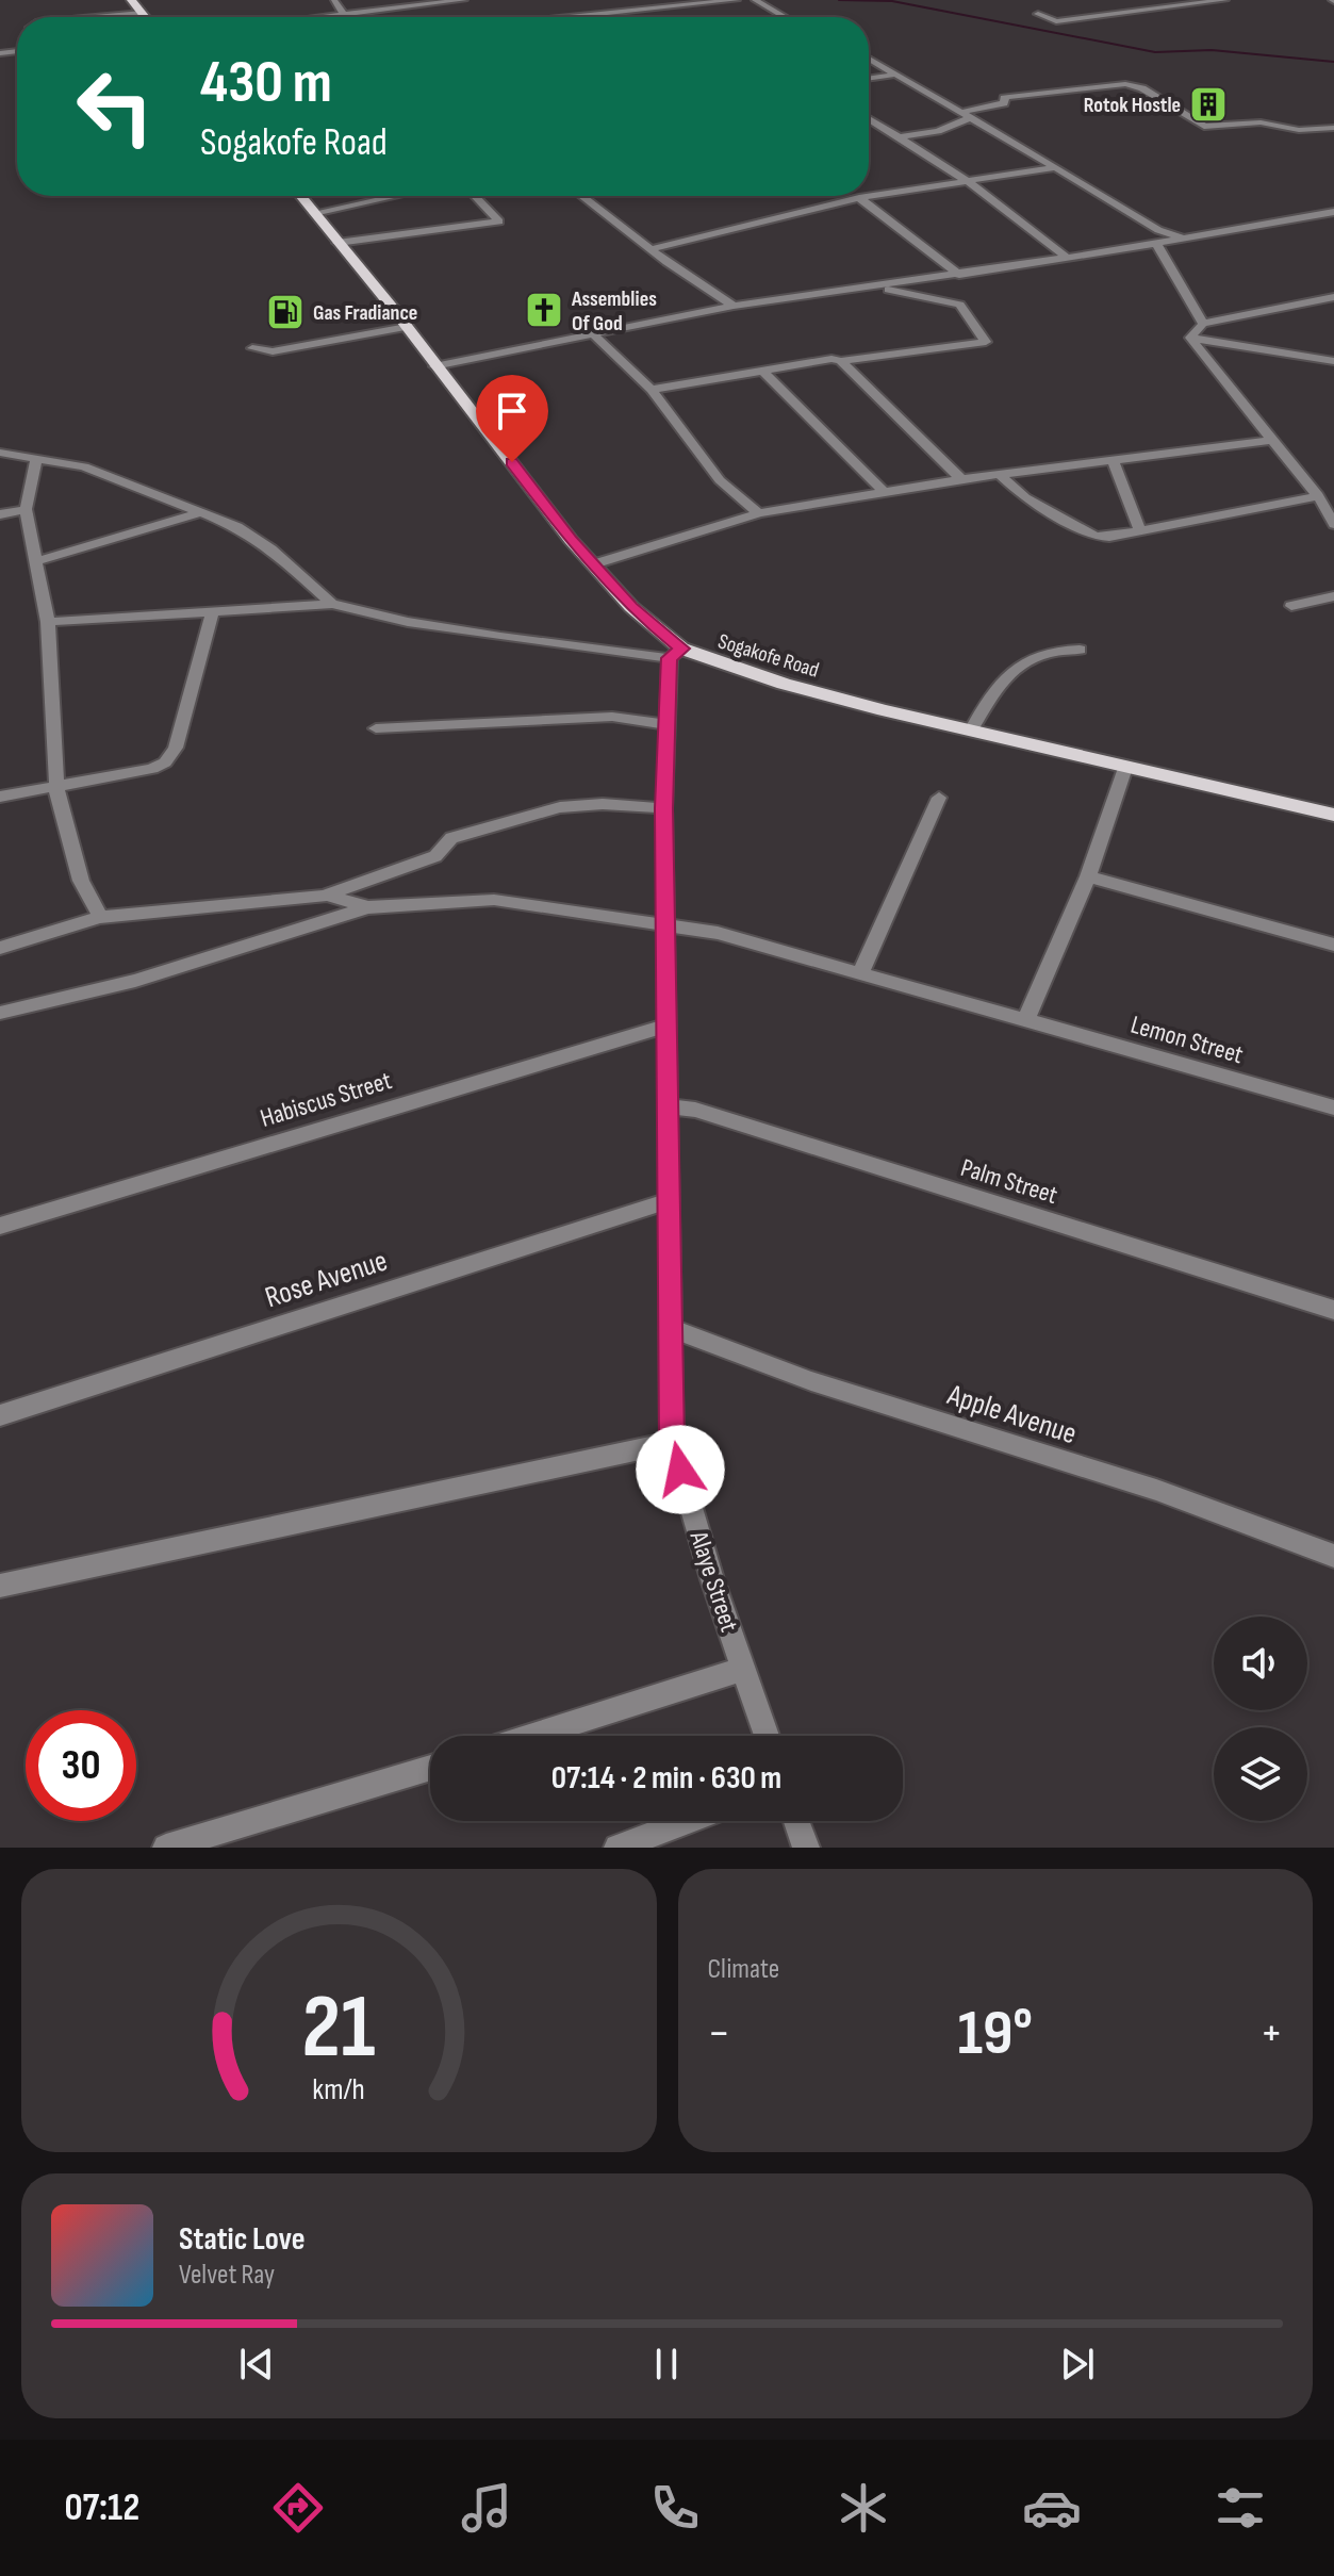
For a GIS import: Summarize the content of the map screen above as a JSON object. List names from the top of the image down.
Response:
{
  "streets": {
    "main road": ["Sogakofe Road"],
    "street": [
      "Lemon Street",
      "Habiscus Street",
      "Palm Street",
      "Rose Avenue",
      "Apple Avenue",
      "Alaye Street"
    ]
  },
  "crossings": [
    ["Sogakofe Road", "Alaye Street"],
    ["Lemon Street", "Alaye Street"],
    ["Habiscus Street", "Alaye Street"],
    ["Palm Street", "Alaye Street"],
    ["Rose Avenue", "Alaye Street"],
    ["Apple Avenue", "Alaye Street"]
  ],
  "places": {
    "building": ["Rotok Hostle"],
    "church": ["Assemblies Of God"],
    "fuel station": ["Gas Fradiance"]
  },
  "page": {
    "turn": ["430 m", "Sogakofe Road"],
    "limit": "30",
    "trip": "07:14 · 2 min · 630 m",
    "tile": "Climate",
    "heat": ["−", "19°", "+"],
    "song": ["Static Love", "Velvet Ray"],
    "tabs": "07:12",
    "gauge": ["21", "km/h"]
  }
}
